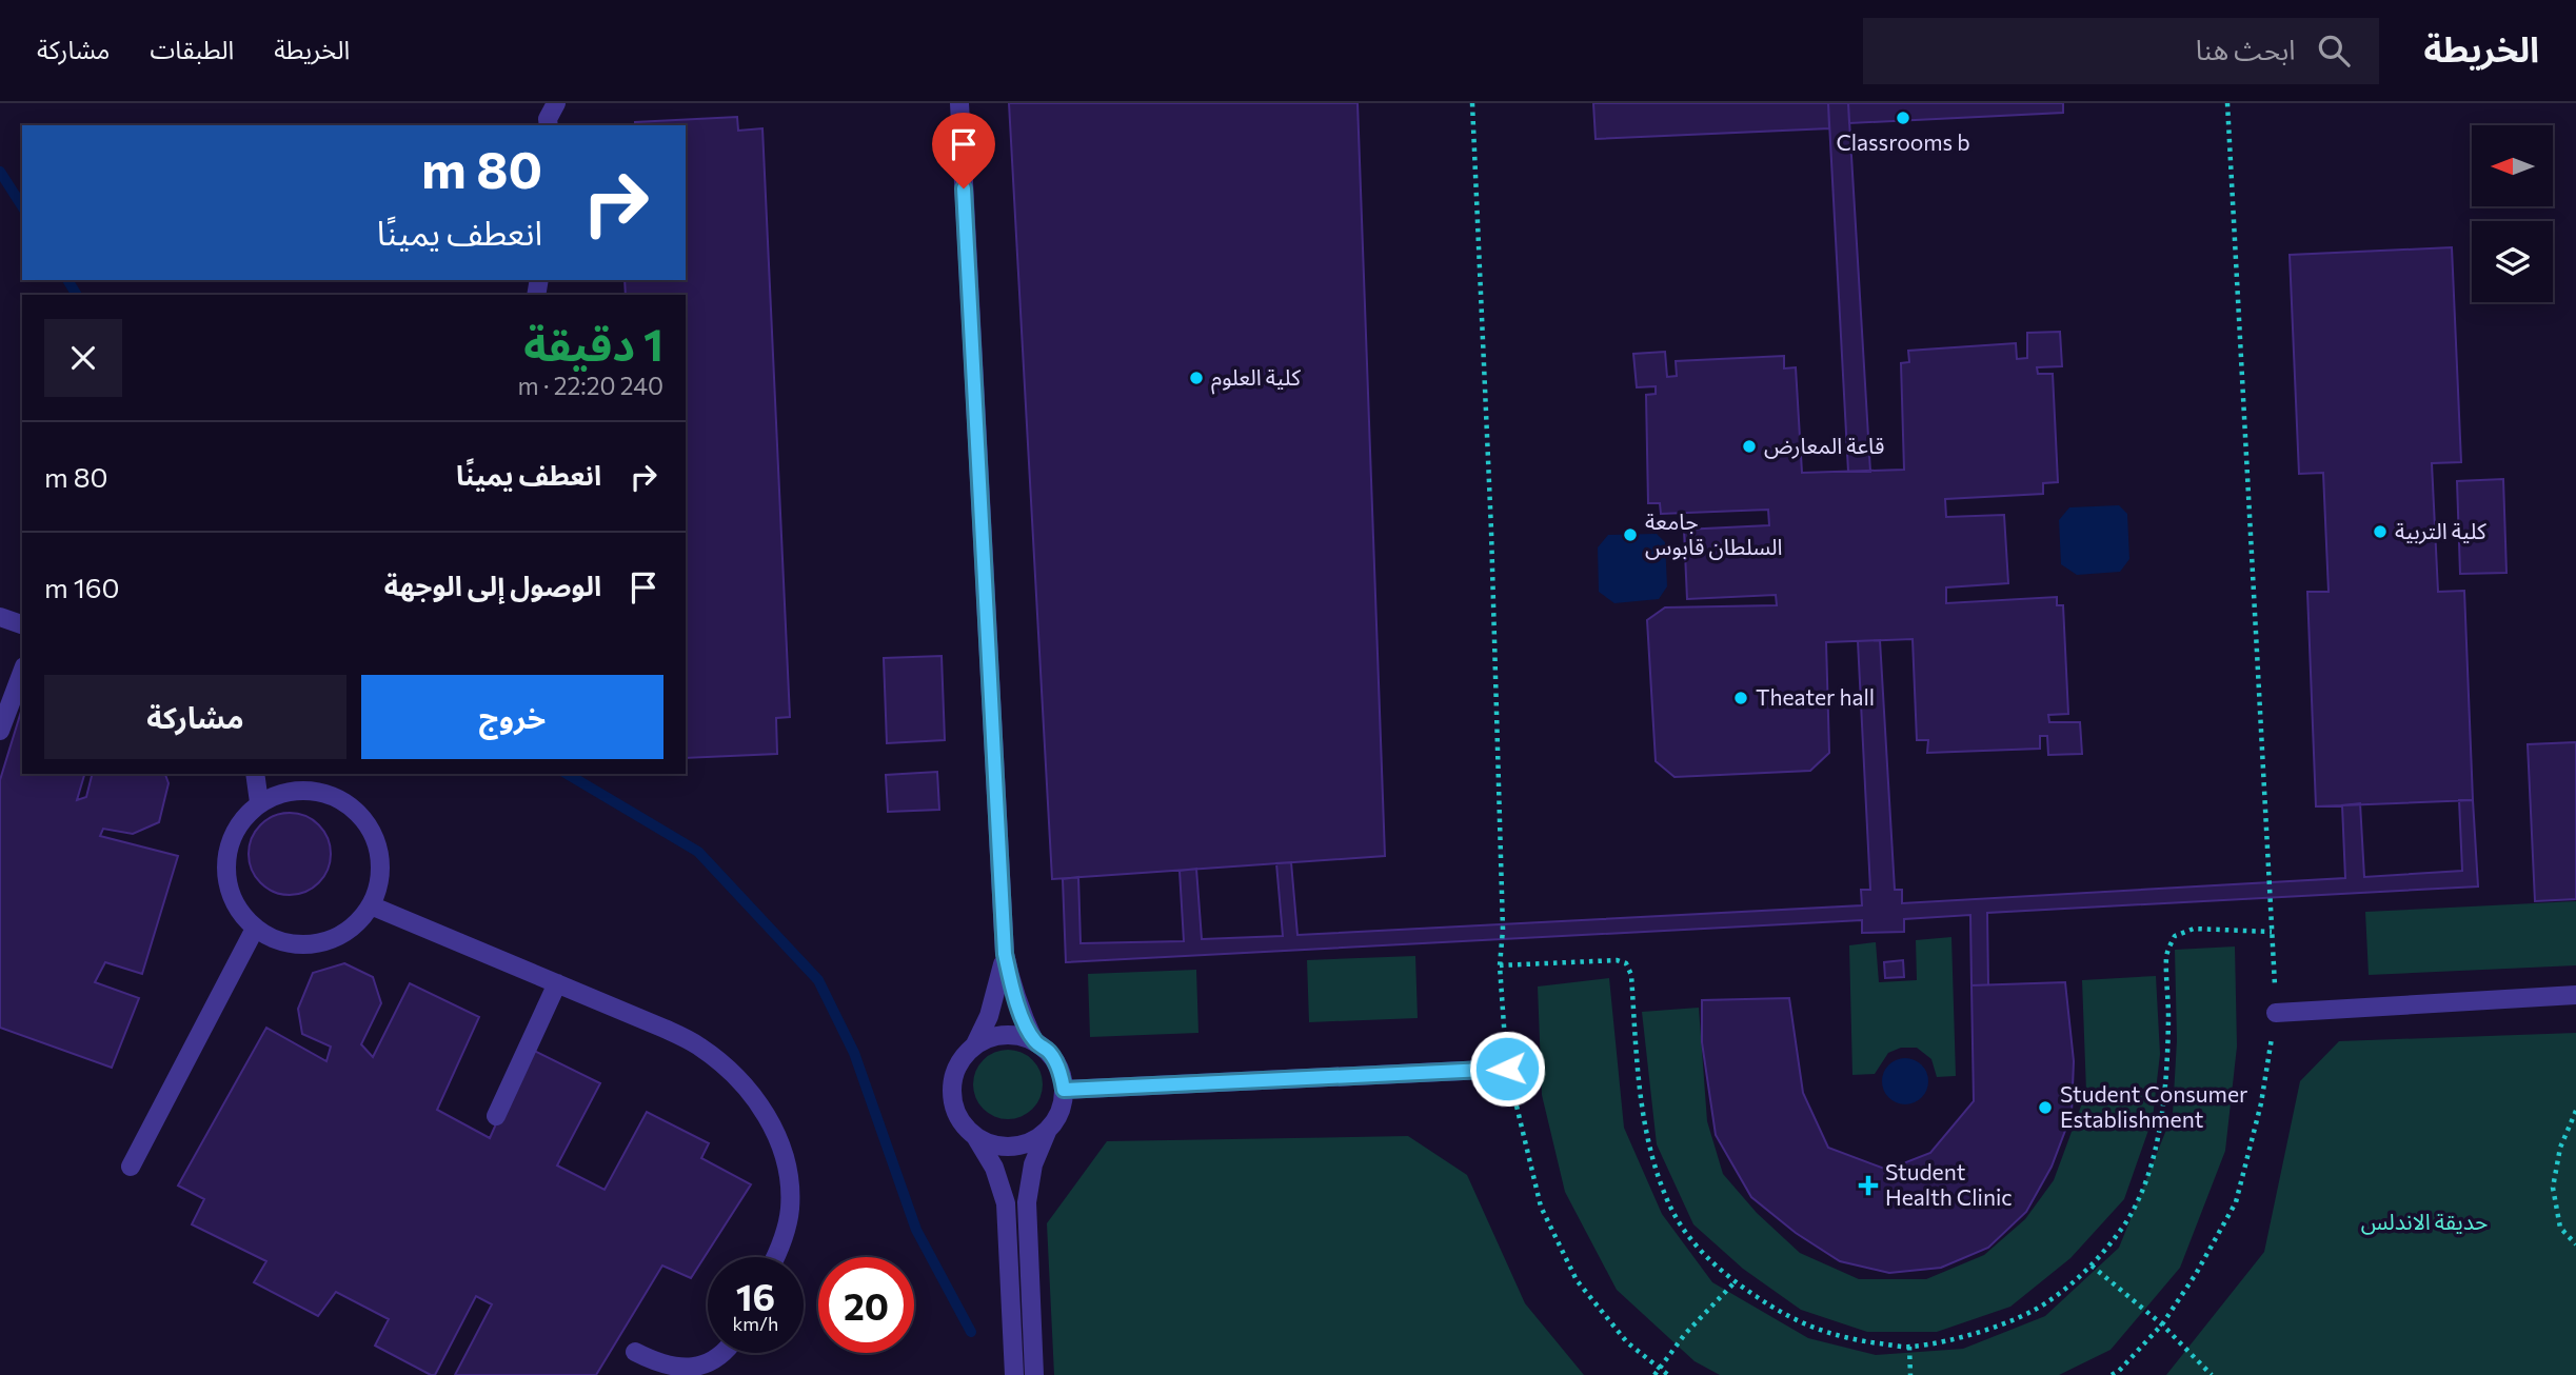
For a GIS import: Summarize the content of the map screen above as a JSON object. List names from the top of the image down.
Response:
{
  "parks": ["حديقة الاندلس"],
  "places": {
    "other": [
      "Classrooms b",
      "كلية العلوم",
      "قاعة المعارض",
      "كلية التربية",
      "جامعة السلطان قابوس",
      "Theater hall",
      "Student Consumer Establishment"
    ],
    "health": ["Student Health Clinic"]
  },
  "north": "left",
  "page": {
    "header": "الخريطة",
    "search": "ابحث هنا",
    "nav": ["الخريطة", "الطبقات", "مشاركة"],
    "turn": ["80 m", "انعطف يمينًا"],
    "heading": ["1 دقيقة", "240 m · 22:20"],
    "list": [
      {
        "name": "انعطف يمينًا",
        "value": "80 m"
      },
      {
        "name": "الوصول إلى الوجهة",
        "value": "160 m"
      }
    ],
    "buttons": ["خروج", "مشاركة"],
    "speed": "16 km/h",
    "limit": "20"
  }
}
